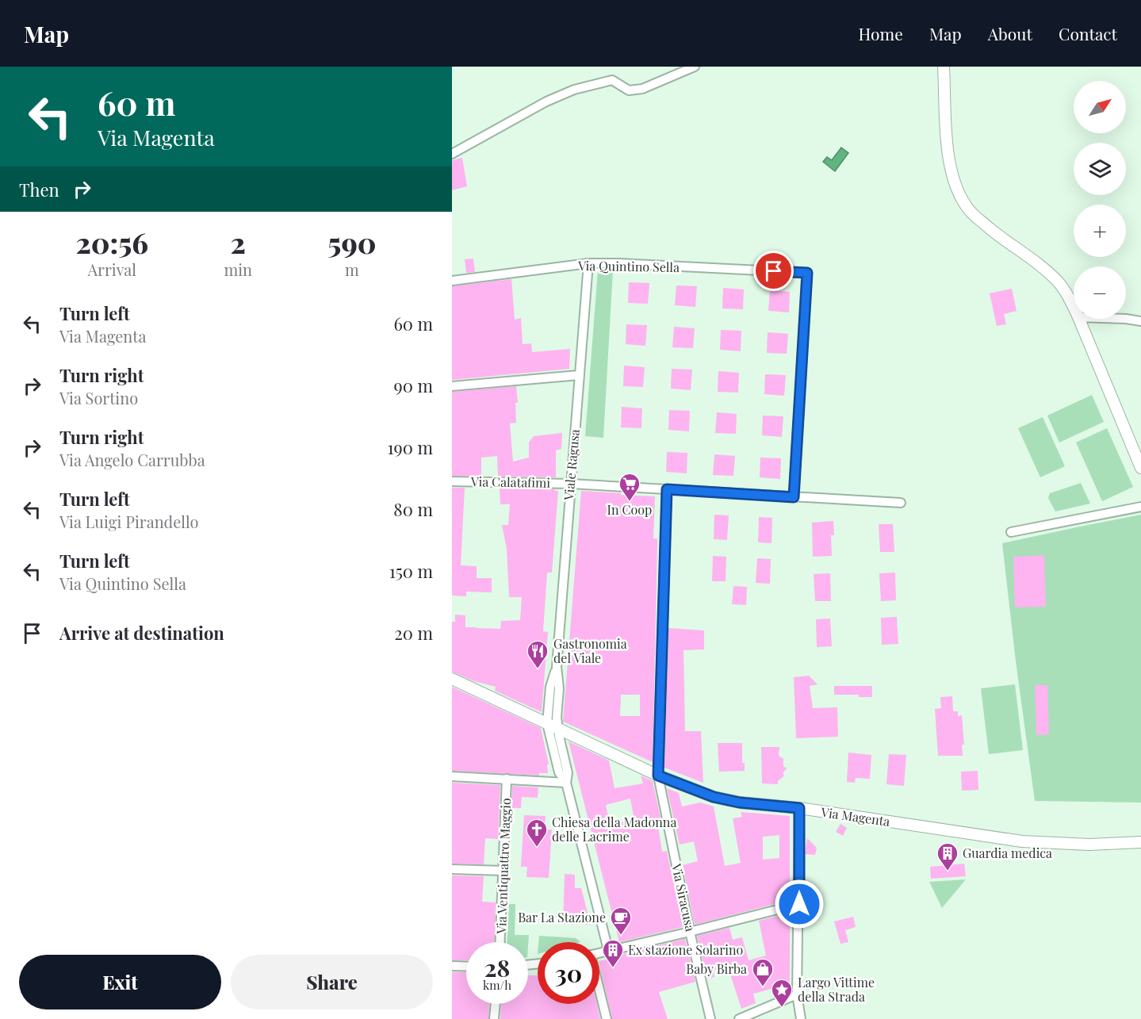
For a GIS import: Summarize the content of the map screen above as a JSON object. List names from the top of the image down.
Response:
{
  "streets": {
    "street": [
      "Via Quintino Sella",
      "Viale Ragusa",
      "Via Calatafimi",
      "Via Magenta",
      "Via Ventiquattro Maggio",
      "Via Siracusa"
    ]
  },
  "crossings": [
    ["Via Quintino Sella", "Viale Ragusa"],
    ["Via Quintino Sella", "Via Calatafimi"],
    ["Viale Ragusa", "Via Calatafimi"],
    ["Via Calatafimi", "Via Siracusa"],
    ["Via Magenta", "Via Siracusa"]
  ],
  "places": {
    "supermarket": ["In Coop"],
    "restaurant": ["Gastronomia del Viale"],
    "church": ["Chiesa della Madonna delle Lacrime"],
    "building": ["Guardia medica", "Ex stazione Solarino"],
    "cafe": ["Bar La Stazione"],
    "shop": ["Baby Birba"],
    "place": ["Largo Vittime della Strada"]
  },
  "north": "top right",
  "page": {
    "header": "Map",
    "nav": [
      "Home",
      "Map",
      "About",
      "Contact"
    ],
    "turn": ["60 m", "Via Magenta"],
    "map_buttons": ["+", "−"],
    "then": "Then",
    "eta": [
      "20:56",
      "Arrival",
      "2",
      "min",
      "590",
      "m"
    ],
    "list": [
      {
        "name": "Turn left",
        "note": "Via Magenta",
        "value": "60 m"
      },
      {
        "name": "Turn right",
        "note": "Via Sortino",
        "value": "90 m"
      },
      {
        "name": "Turn right",
        "note": "Via Angelo Carrubba",
        "value": "190 m"
      },
      {
        "name": "Turn left",
        "note": "Via Luigi Pirandello",
        "value": "80 m"
      },
      {
        "name": "Turn left",
        "note": "Via Quintino Sella",
        "value": "150 m"
      },
      {
        "name": "Arrive at destination",
        "value": "20 m"
      }
    ],
    "speed": "28 km/h",
    "limit": "30",
    "buttons": ["Exit", "Share"]
  }
}
